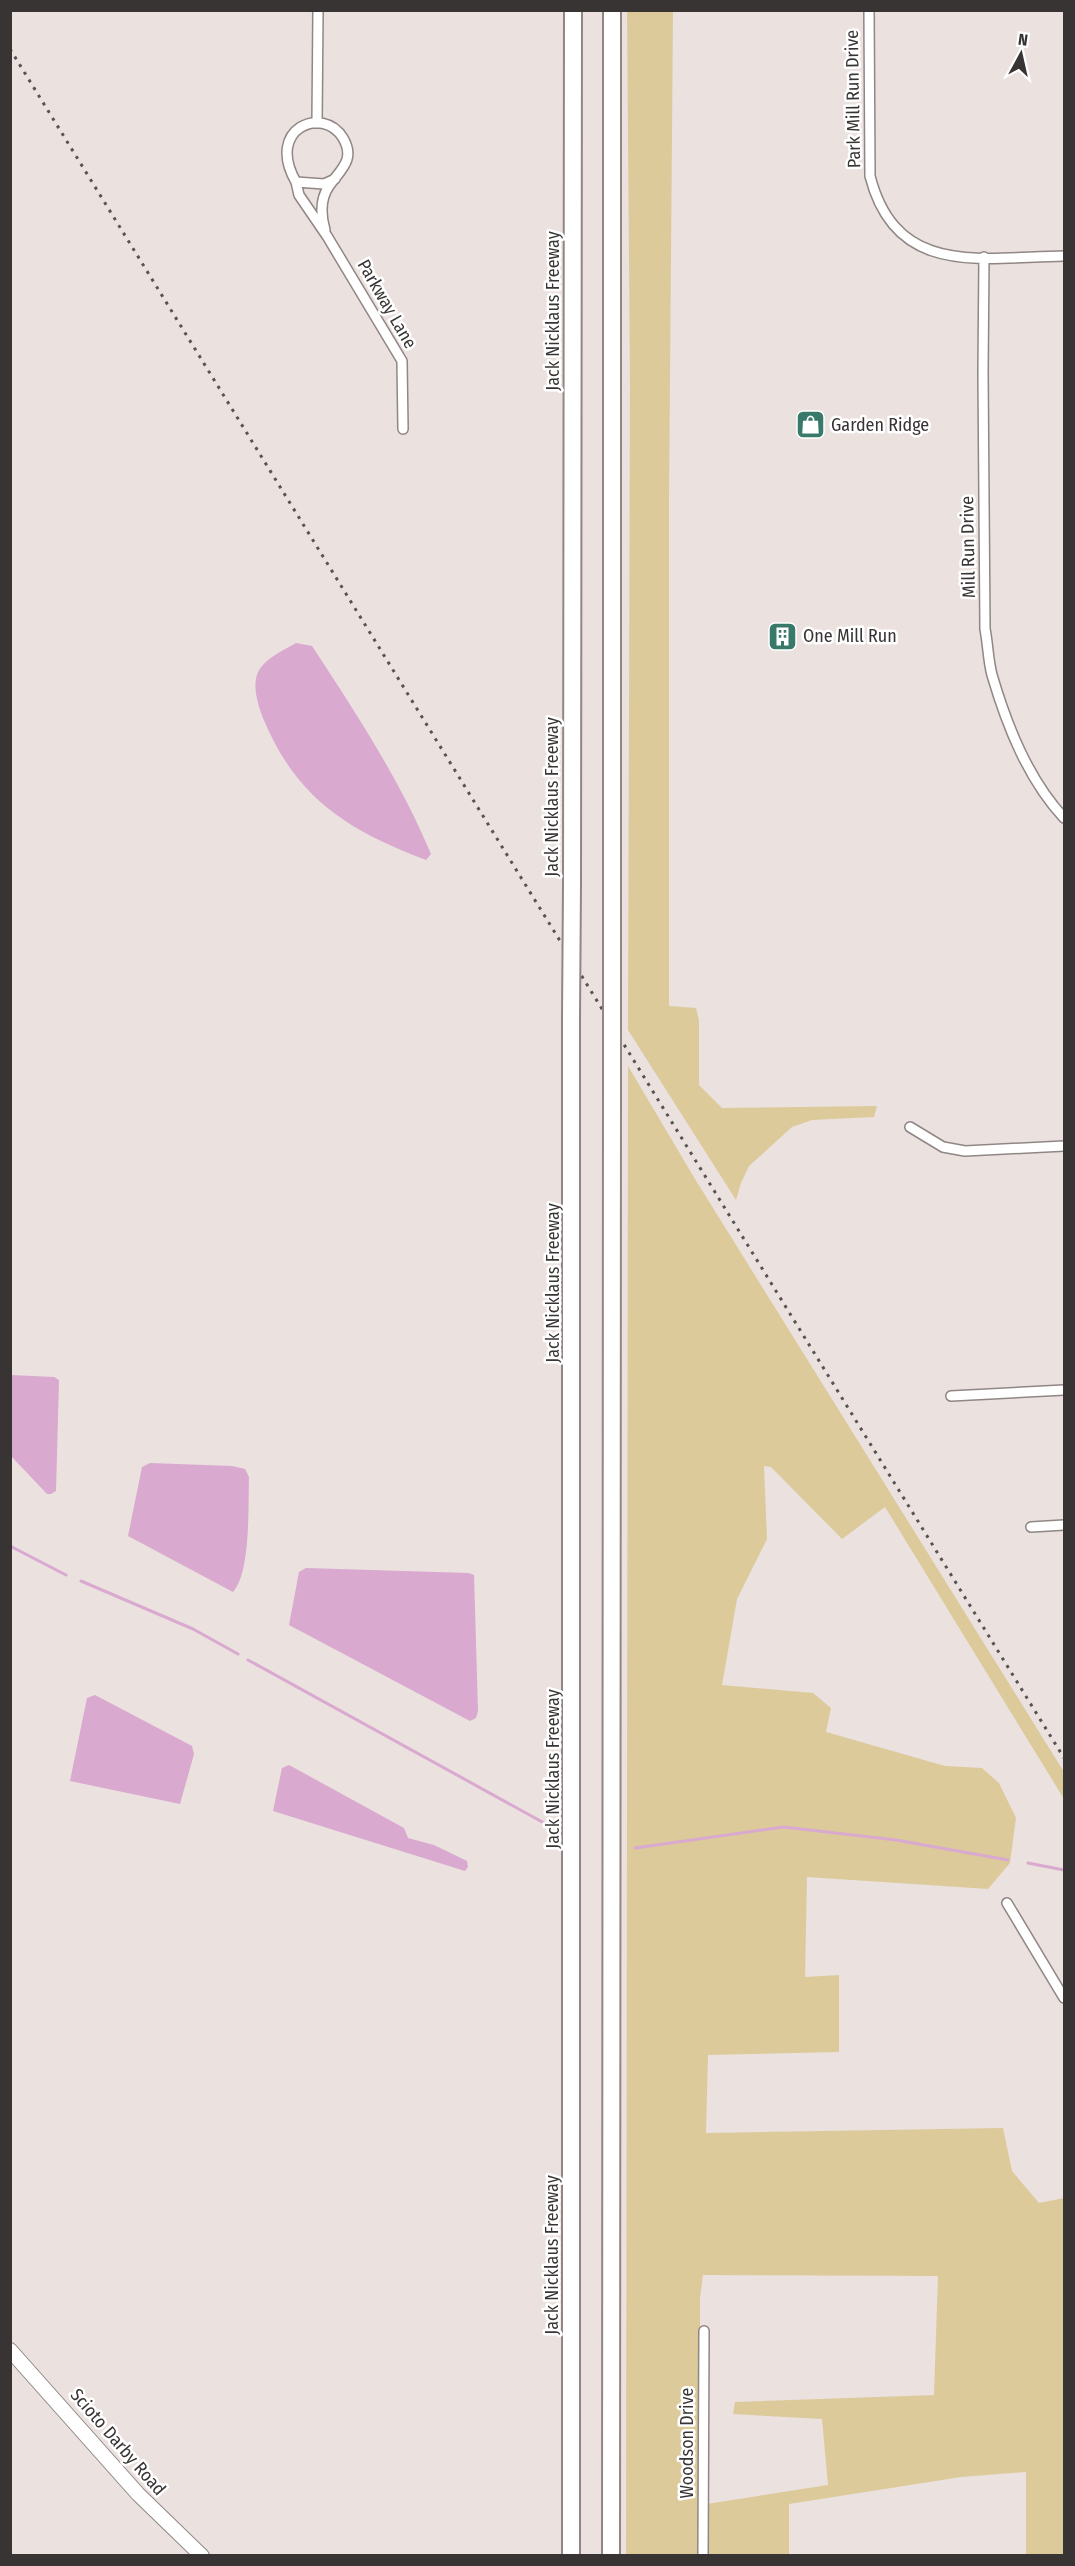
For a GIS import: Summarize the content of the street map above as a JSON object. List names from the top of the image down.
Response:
{
  "streets": {
    "highway": ["Jack Nicklaus Freeway"],
    "main road": ["Scioto Darby Road"],
    "street": [
      "Park Mill Run Drive",
      "Parkway Lane",
      "Mill Run Drive",
      "Woodson Drive"
    ]
  },
  "crossings": [
    ["Park Mill Run Drive", "Mill Run Drive"]
  ],
  "places": {
    "shop": ["Garden Ridge"],
    "building": ["One Mill Run"]
  },
  "north": "top"
}
